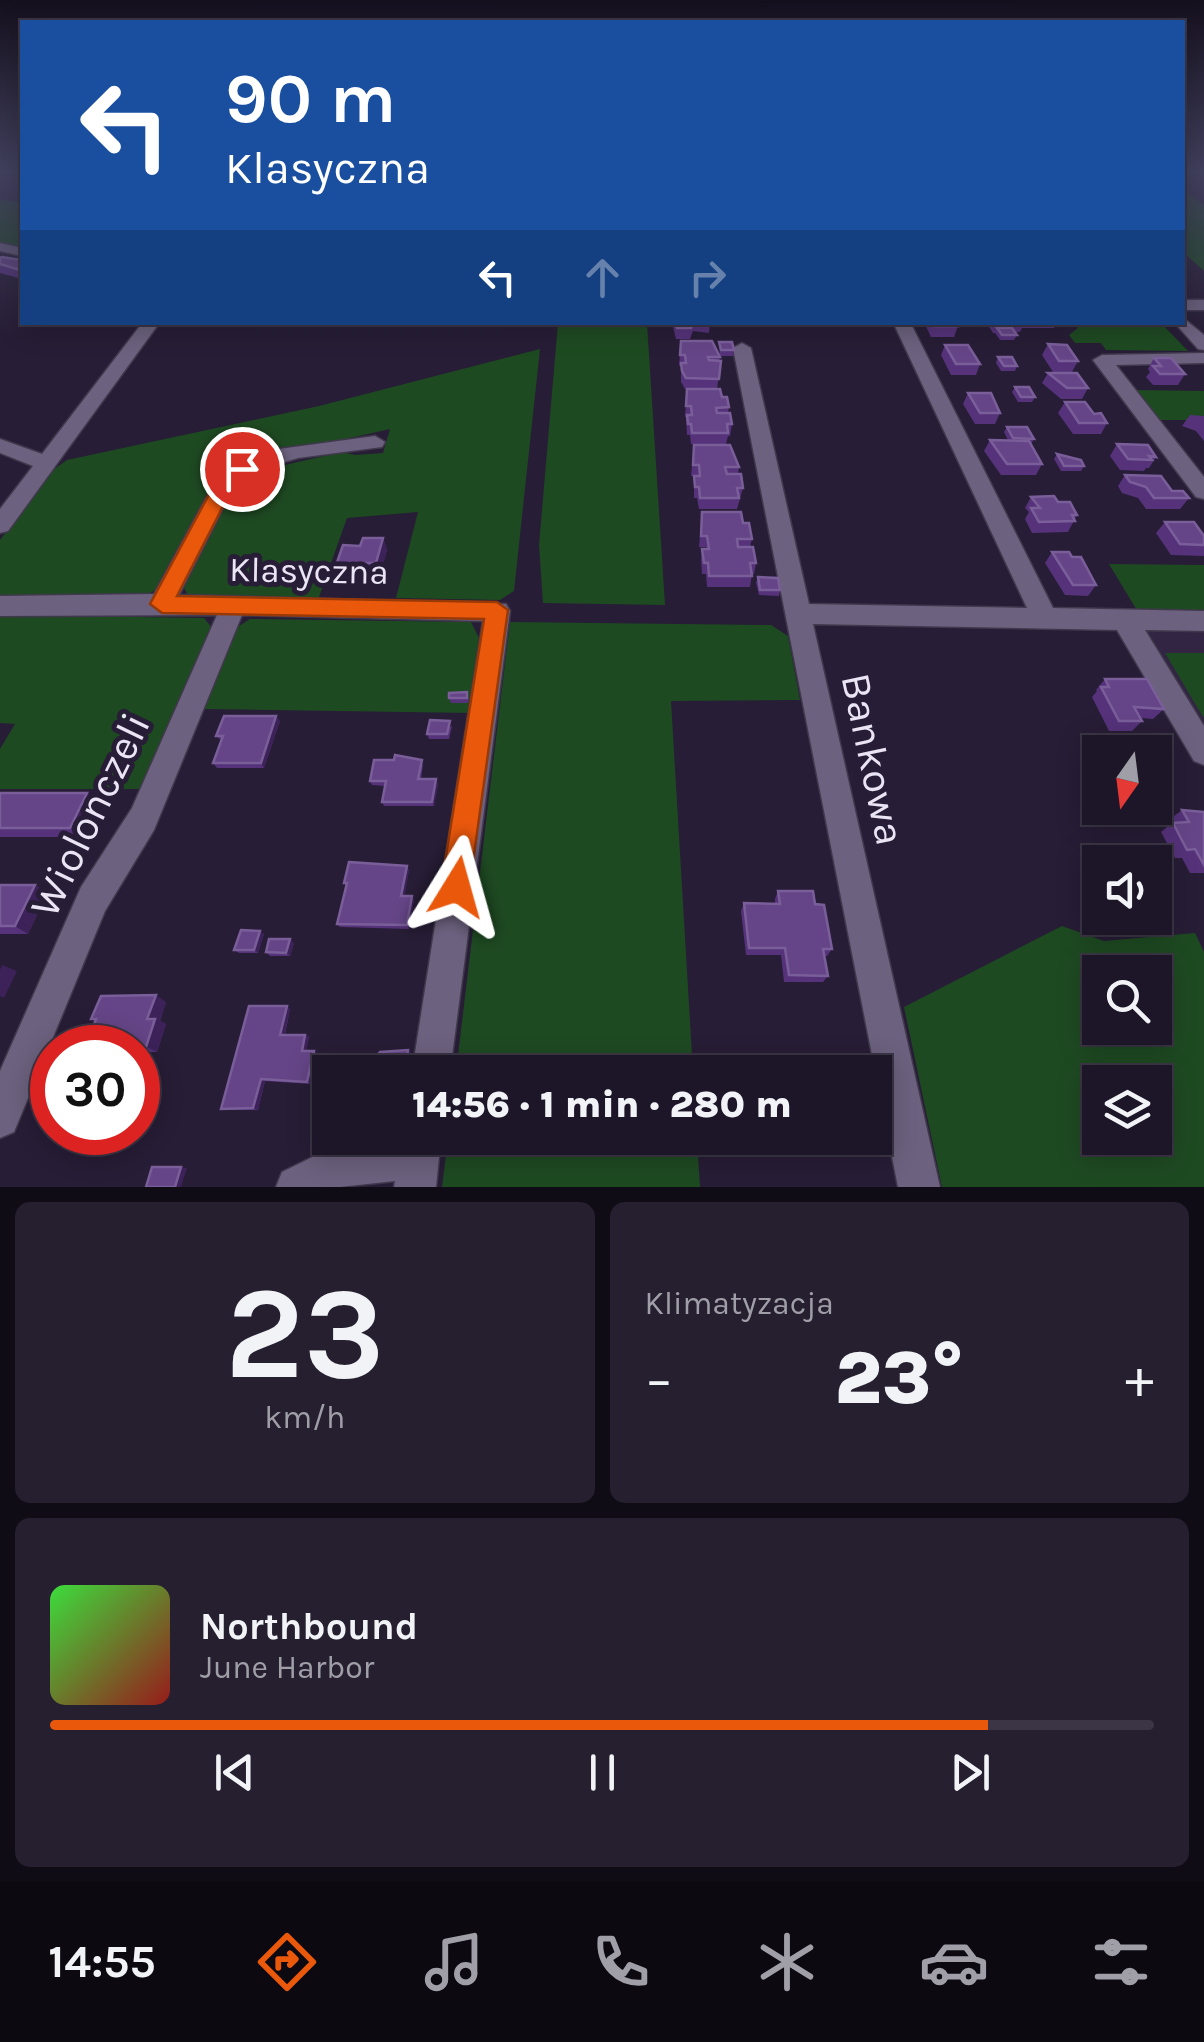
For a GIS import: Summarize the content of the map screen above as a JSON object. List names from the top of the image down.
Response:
{
  "streets": {
    "street": ["Klasyczna", "Bankowa", "Wiolonczeli"]
  },
  "crossings": [
    ["Klasyczna", "Wiolonczeli"]
  ],
  "north": "bottom",
  "page": {
    "turn": ["90 m", "Klasyczna"],
    "limit": "30",
    "trip": "14:56 · 1 min · 280 m",
    "tile": [
      ["23", "km/h"],
      "Klimatyzacja"
    ],
    "heat": ["−", "23°", "+"],
    "song": ["Northbound", "June Harbor"],
    "tabs": "14:55"
  }
}
